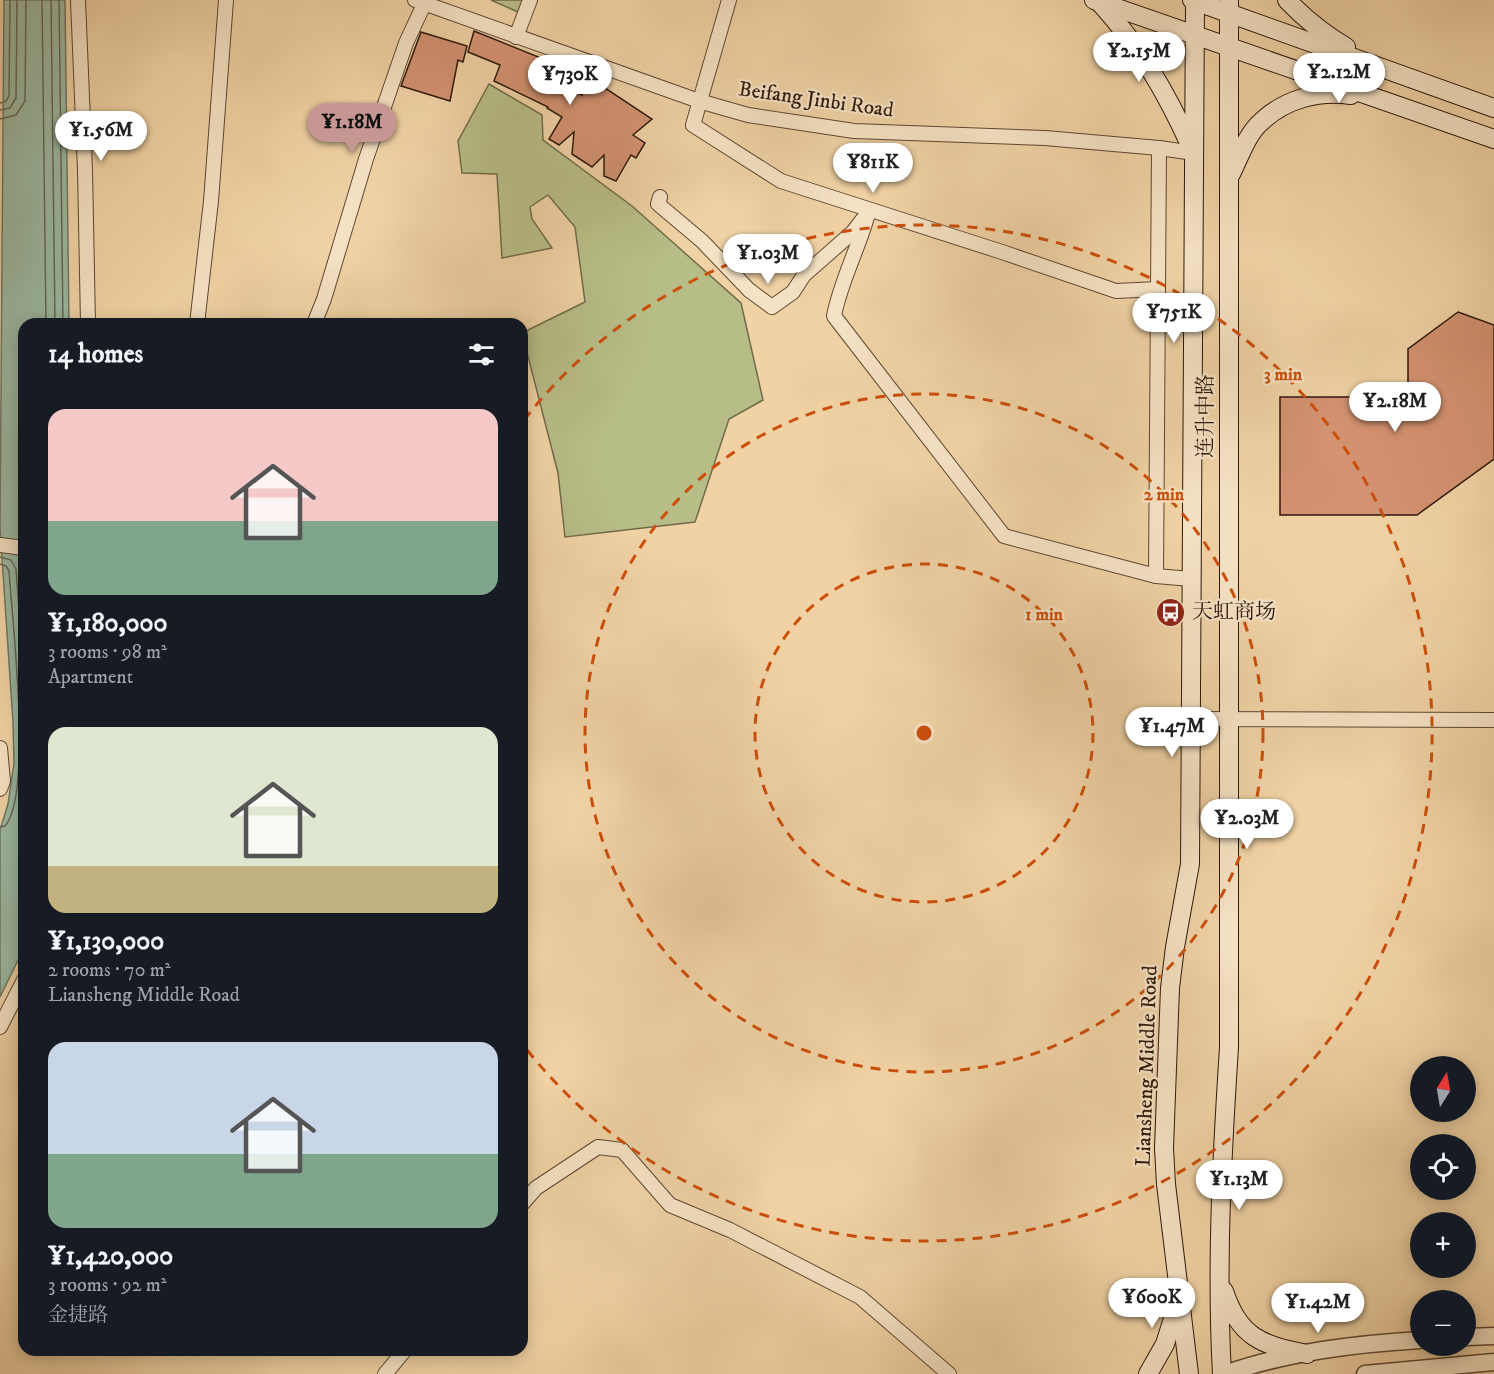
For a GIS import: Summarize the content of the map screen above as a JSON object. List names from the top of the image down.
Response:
{
  "streets": {
    "main road": ["连升中路", "Liansheng Middle Road"],
    "street": ["Beifang Jinbi Road"]
  },
  "crossings": [
    ["Beifang Jinbi Road", "连升中路"],
    ["连升中路", "Liansheng Middle Road"]
  ],
  "places": {
    "bus stop": ["天虹商场"]
  },
  "north": "top",
  "page": {
    "price": [
      "¥2.15M",
      "¥2.12M",
      "¥730K",
      "¥1.18M",
      "¥1.56M",
      "¥811K",
      "¥1.03M",
      "¥751K",
      "¥2.18M",
      "¥1.47M",
      "¥2.03M",
      "¥1.13M",
      "¥600K",
      "¥1.42M"
    ],
    "heading": "14 homes",
    "list": [
      {
        "name": "¥1,180,000",
        "note": "3 rooms · 98 m² · Apartment"
      },
      {
        "name": "¥1,130,000",
        "note": "2 rooms · 70 m² · Liansheng Middle Road"
      },
      {
        "name": "¥1,420,000",
        "note": "3 rooms · 92 m² · 金捷路"
      }
    ],
    "map_buttons": ["+", "−"]
  },
  "rings": ["3 min", "2 min", "1 min"]
}
